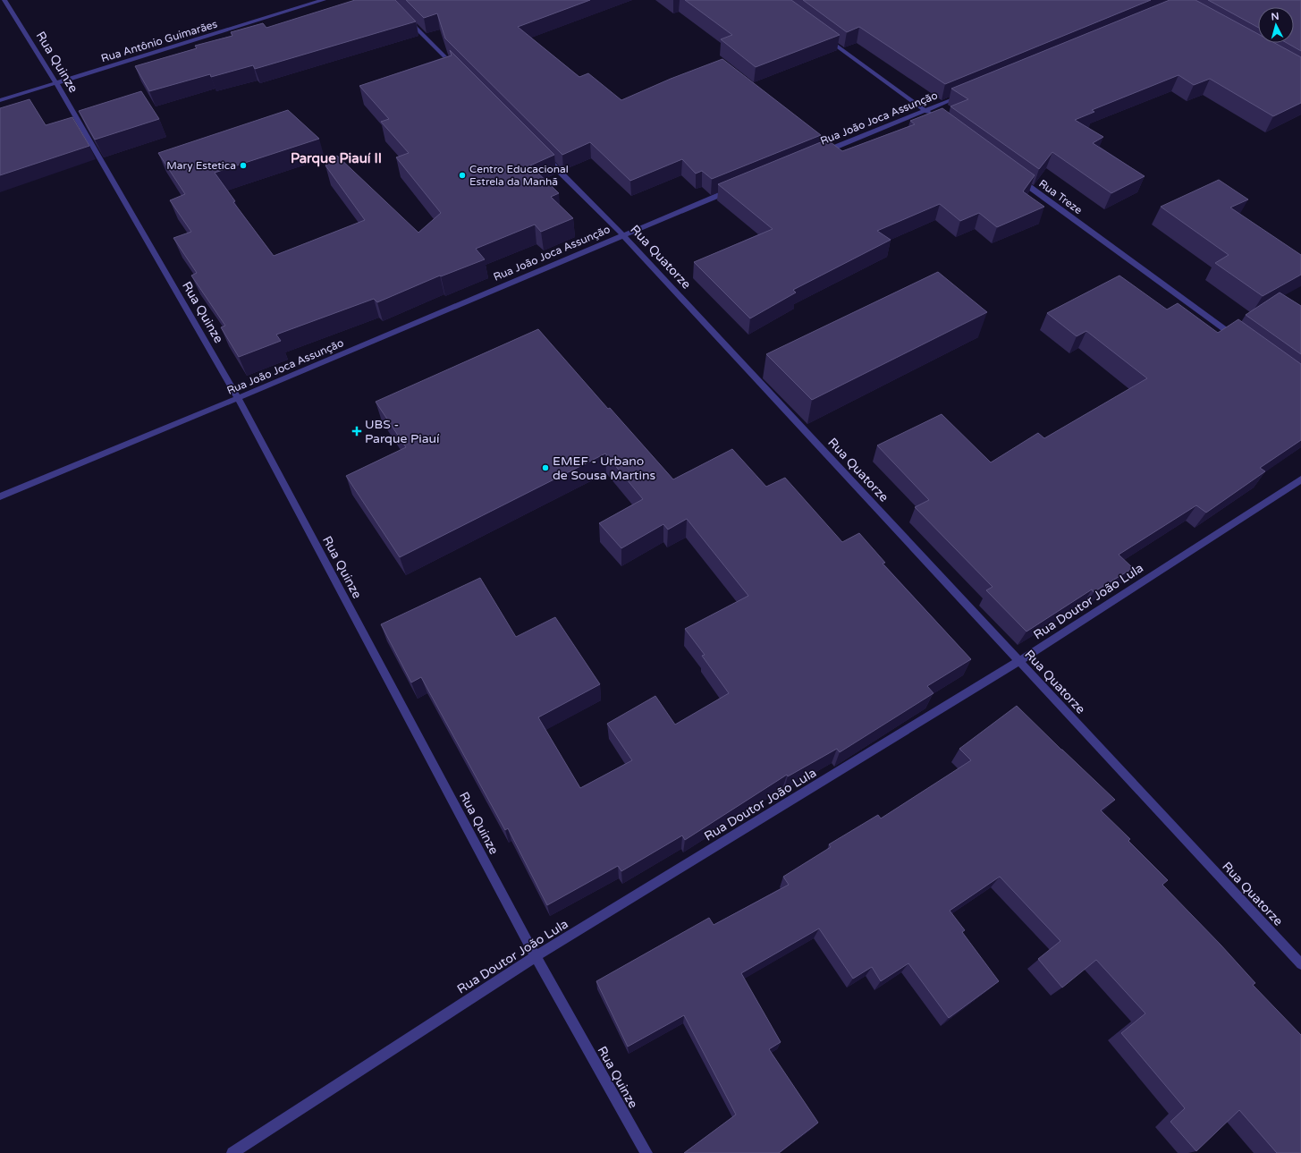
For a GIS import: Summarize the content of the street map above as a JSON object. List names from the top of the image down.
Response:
{
  "streets": {
    "street": [
      "Rua Antônio Guimarães",
      "Rua Quinze",
      "Rua João Joca Assunção",
      "Rua Treze",
      "Rua Quatorze",
      "Rua Doutor João Lula"
    ]
  },
  "crossings": [
    ["Rua Antônio Guimarães", "Rua Quinze"],
    ["Rua Quinze", "Rua João Joca Assunção"],
    ["Rua Quinze", "Rua Doutor João Lula"],
    ["Rua João Joca Assunção", "Rua Quatorze"],
    ["Rua Quatorze", "Rua Doutor João Lula"]
  ],
  "districts": ["Parque Piauí II"],
  "places": {
    "other": ["Mary Estetica", "Centro Educacional Estrela da Manhã", "EMEF - Urbano de Sousa Martins"],
    "health": ["UBS - Parque Piauí"]
  },
  "north": "top"
}
